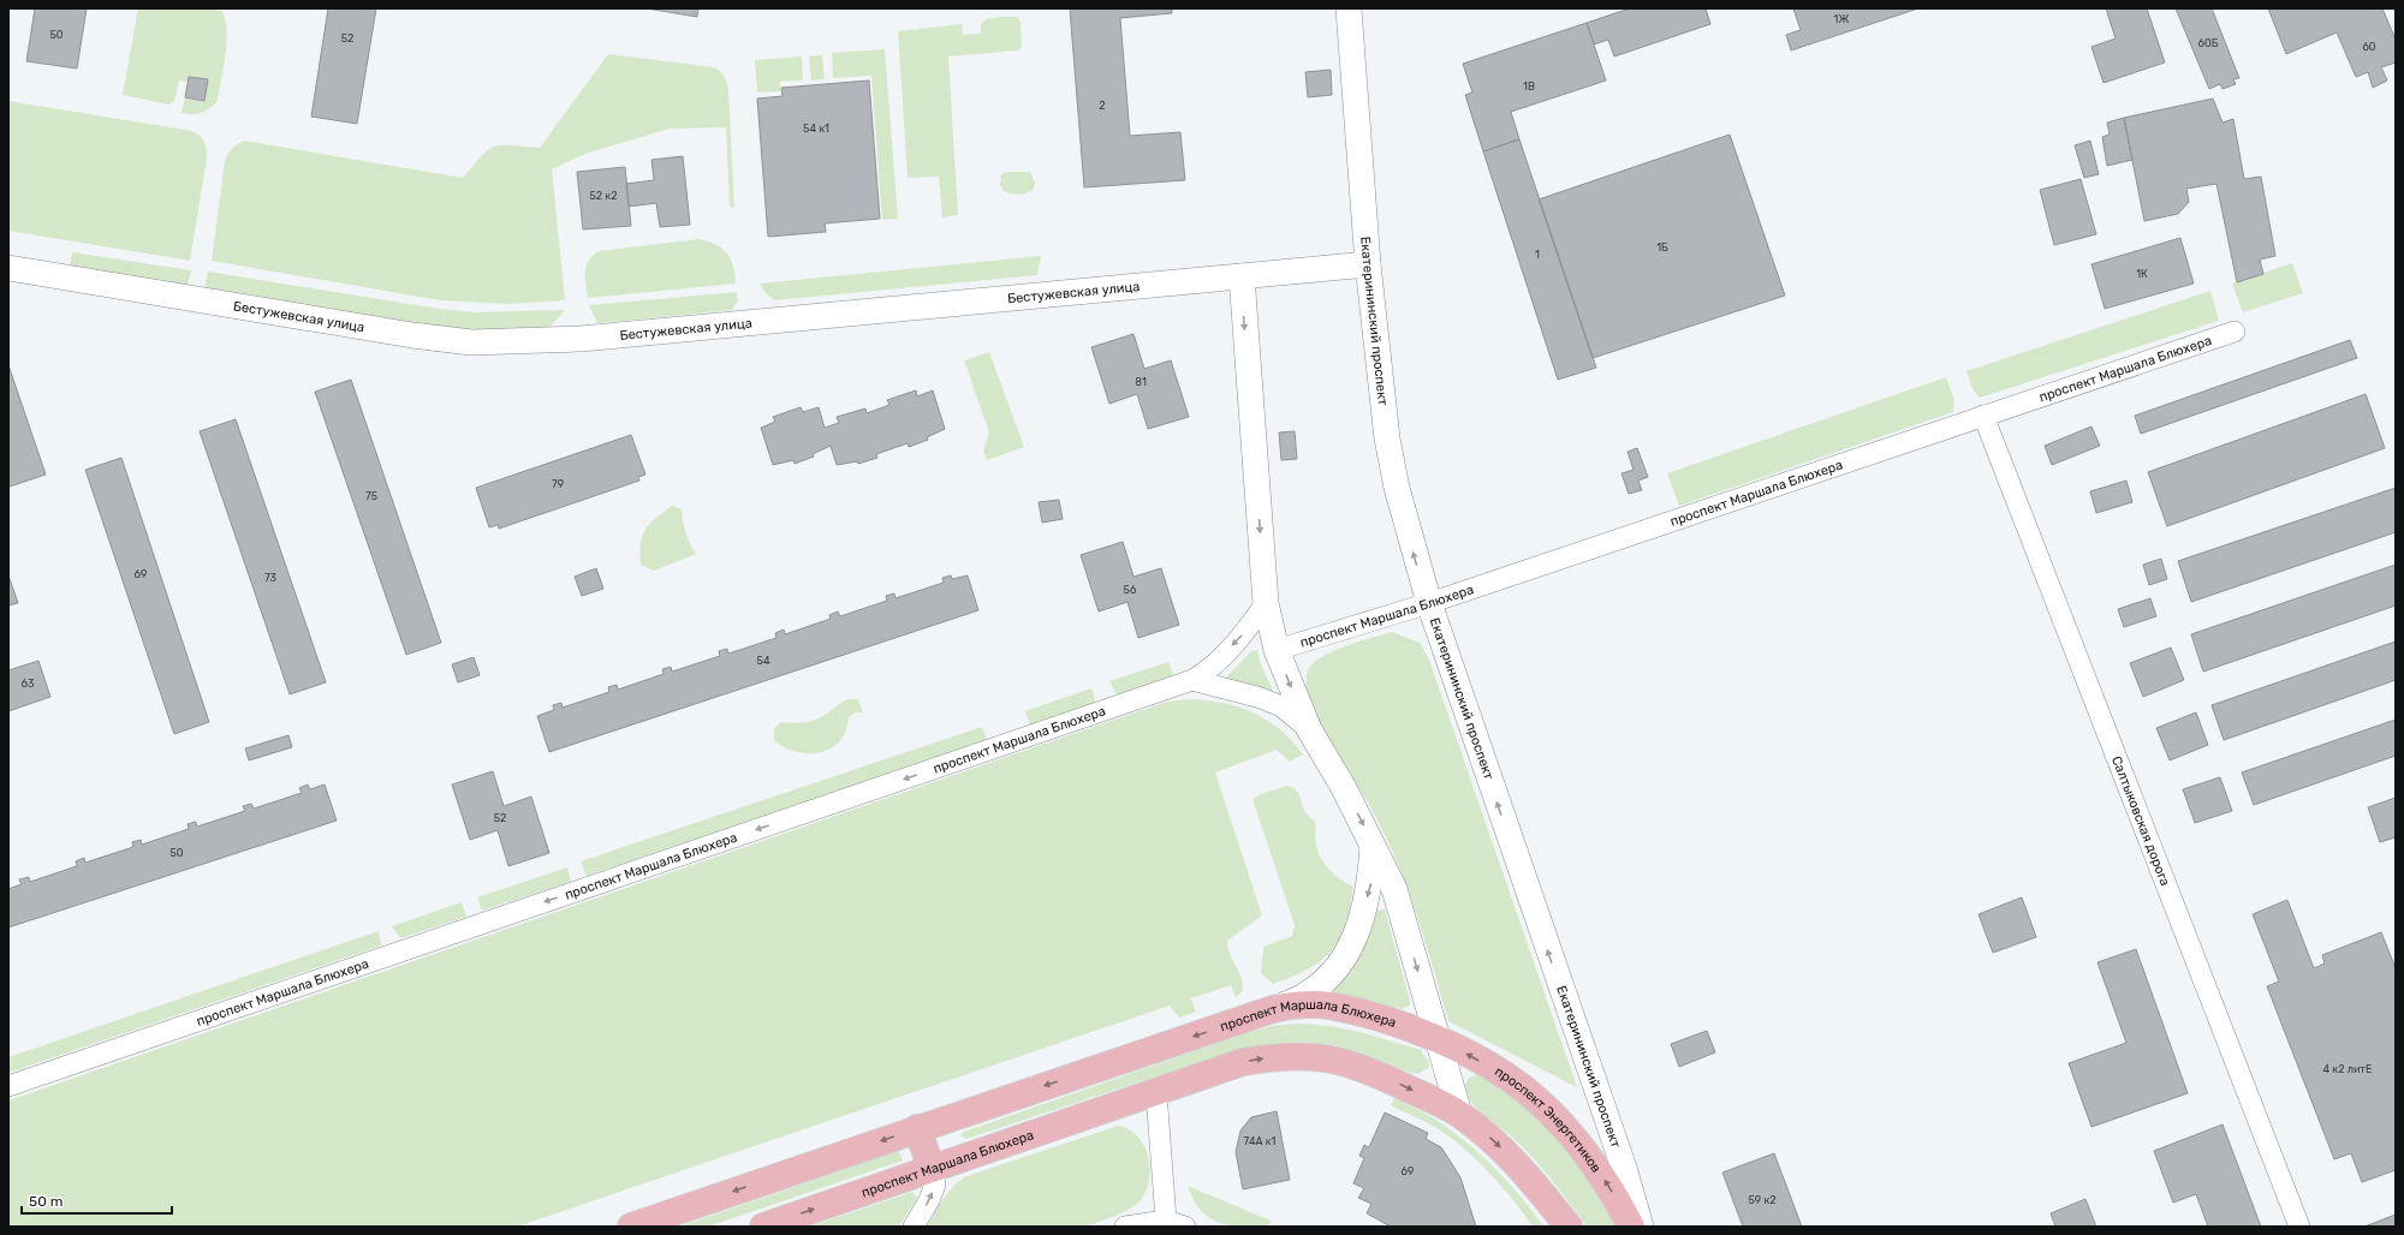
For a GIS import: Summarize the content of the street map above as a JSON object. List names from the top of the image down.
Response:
{
  "streets": {
    "main road": ["проспект Маршала Блюхера", "проспект Энергетиков"],
    "street": ["Бестужевская улица", "Екатерининский проспект", "Салтыковская дорога"]
  },
  "crossings": [
    ["Бестужевская улица", "Екатерининский проспект"],
    ["Екатерининский проспект", "проспект Маршала Блюхера"],
    ["проспект Маршала Блюхера", "Салтыковская дорога"],
    ["проспект Маршала Блюхера", "проспект Энергетиков"]
  ],
  "house_numbers": [
    "1Ж",
    "50",
    "52",
    "60Б",
    "60",
    "1В",
    "2",
    "54 к1",
    "52 к2",
    "1Б",
    "1",
    "1К",
    "81",
    "79",
    "75",
    "69",
    "73",
    "56",
    "54",
    "63",
    "52",
    "50",
    "4 к2 литЕ",
    "74А к1",
    "69",
    "59 к2"
  ],
  "scale_bar": "50 m"
}
